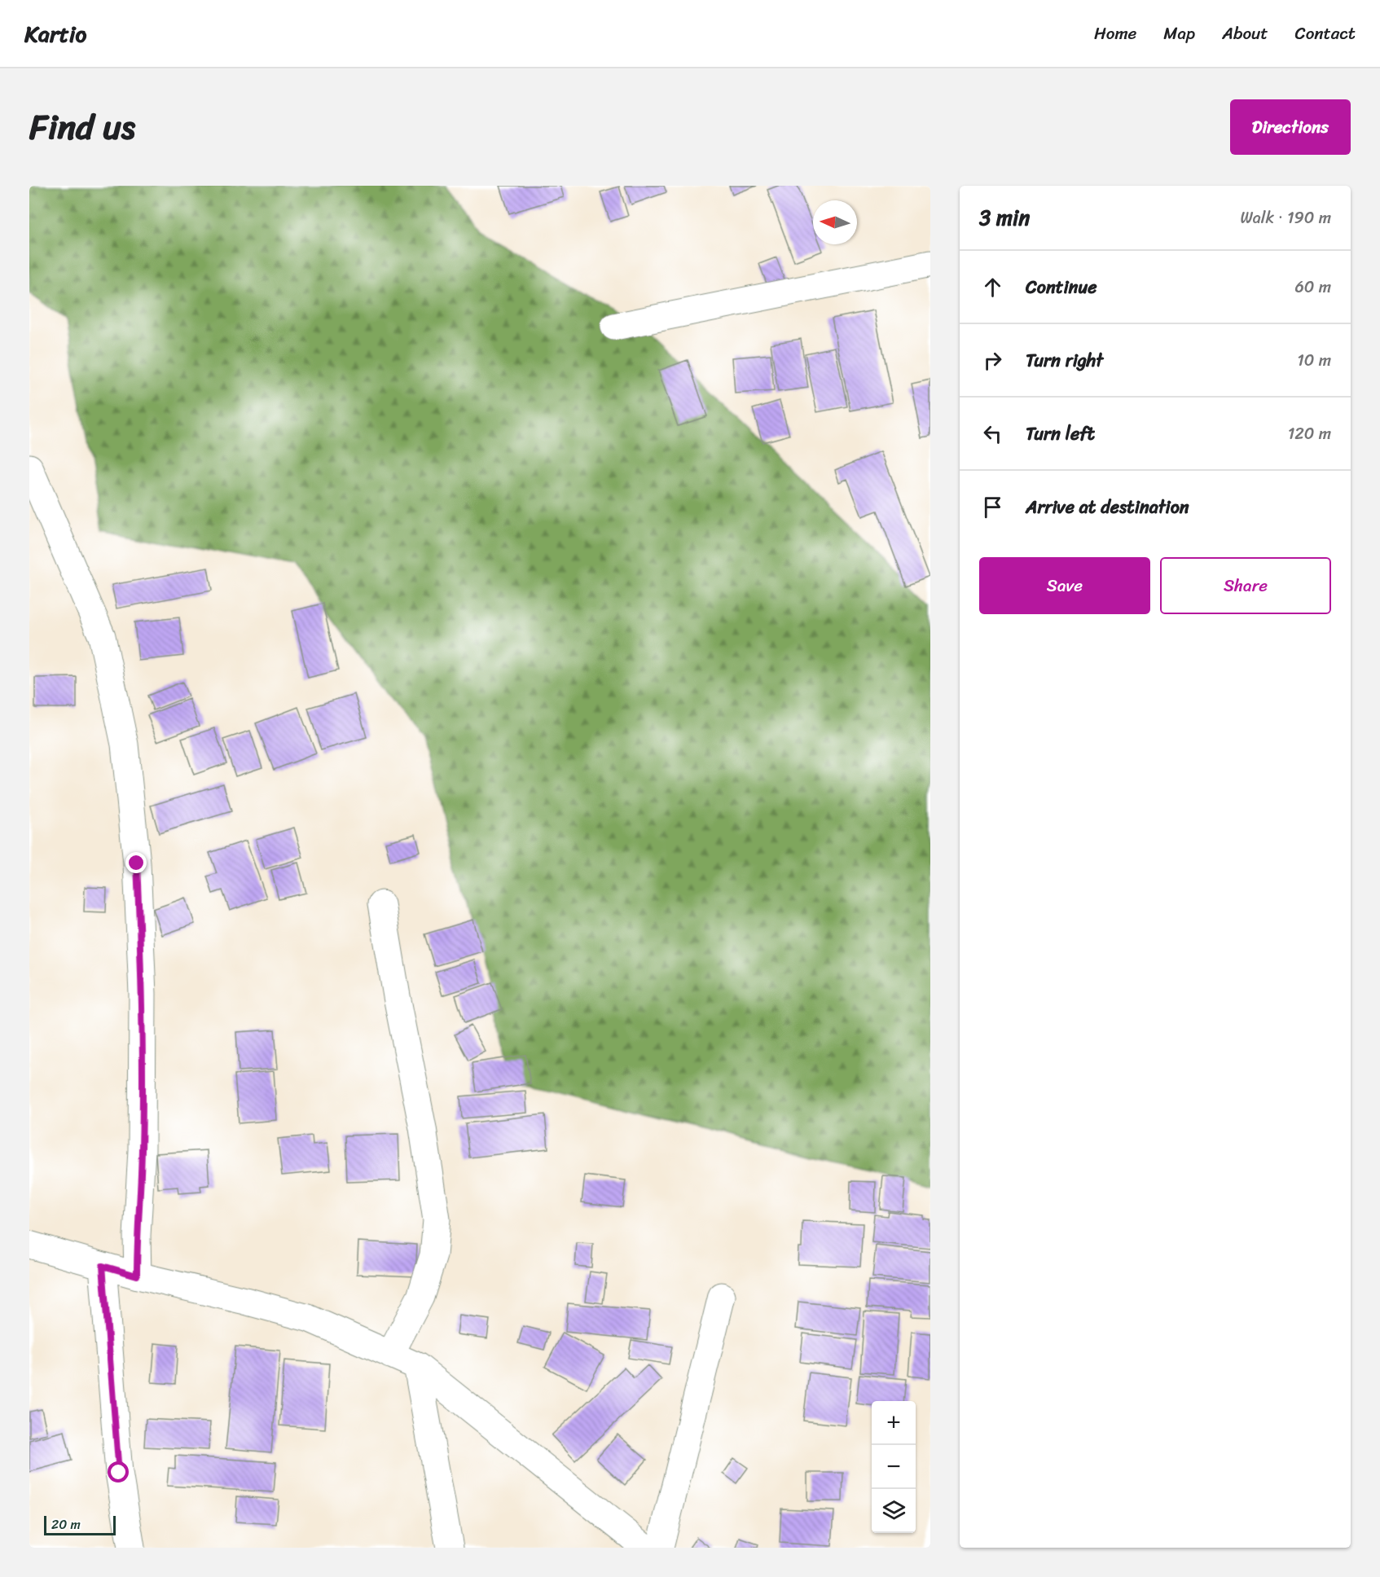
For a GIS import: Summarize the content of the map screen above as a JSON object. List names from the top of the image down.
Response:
{
  "scale_bar": "20 m",
  "north": "left",
  "page": {
    "header": "Kartio",
    "nav": [
      "Home",
      "Map",
      "About",
      "Contact"
    ],
    "title": "Find us",
    "buttons": [
      "Directions",
      ["Save", "Share"]
    ],
    "heading": ["3 min", "Walk · 190 m"],
    "list": [
      ["Continue", "60 m"],
      ["Turn right", "10 m"],
      ["Turn left", "120 m"],
      "Arrive at destination"
    ],
    "map_buttons": ["+", "−"],
    "scale": "20 m"
  }
}
